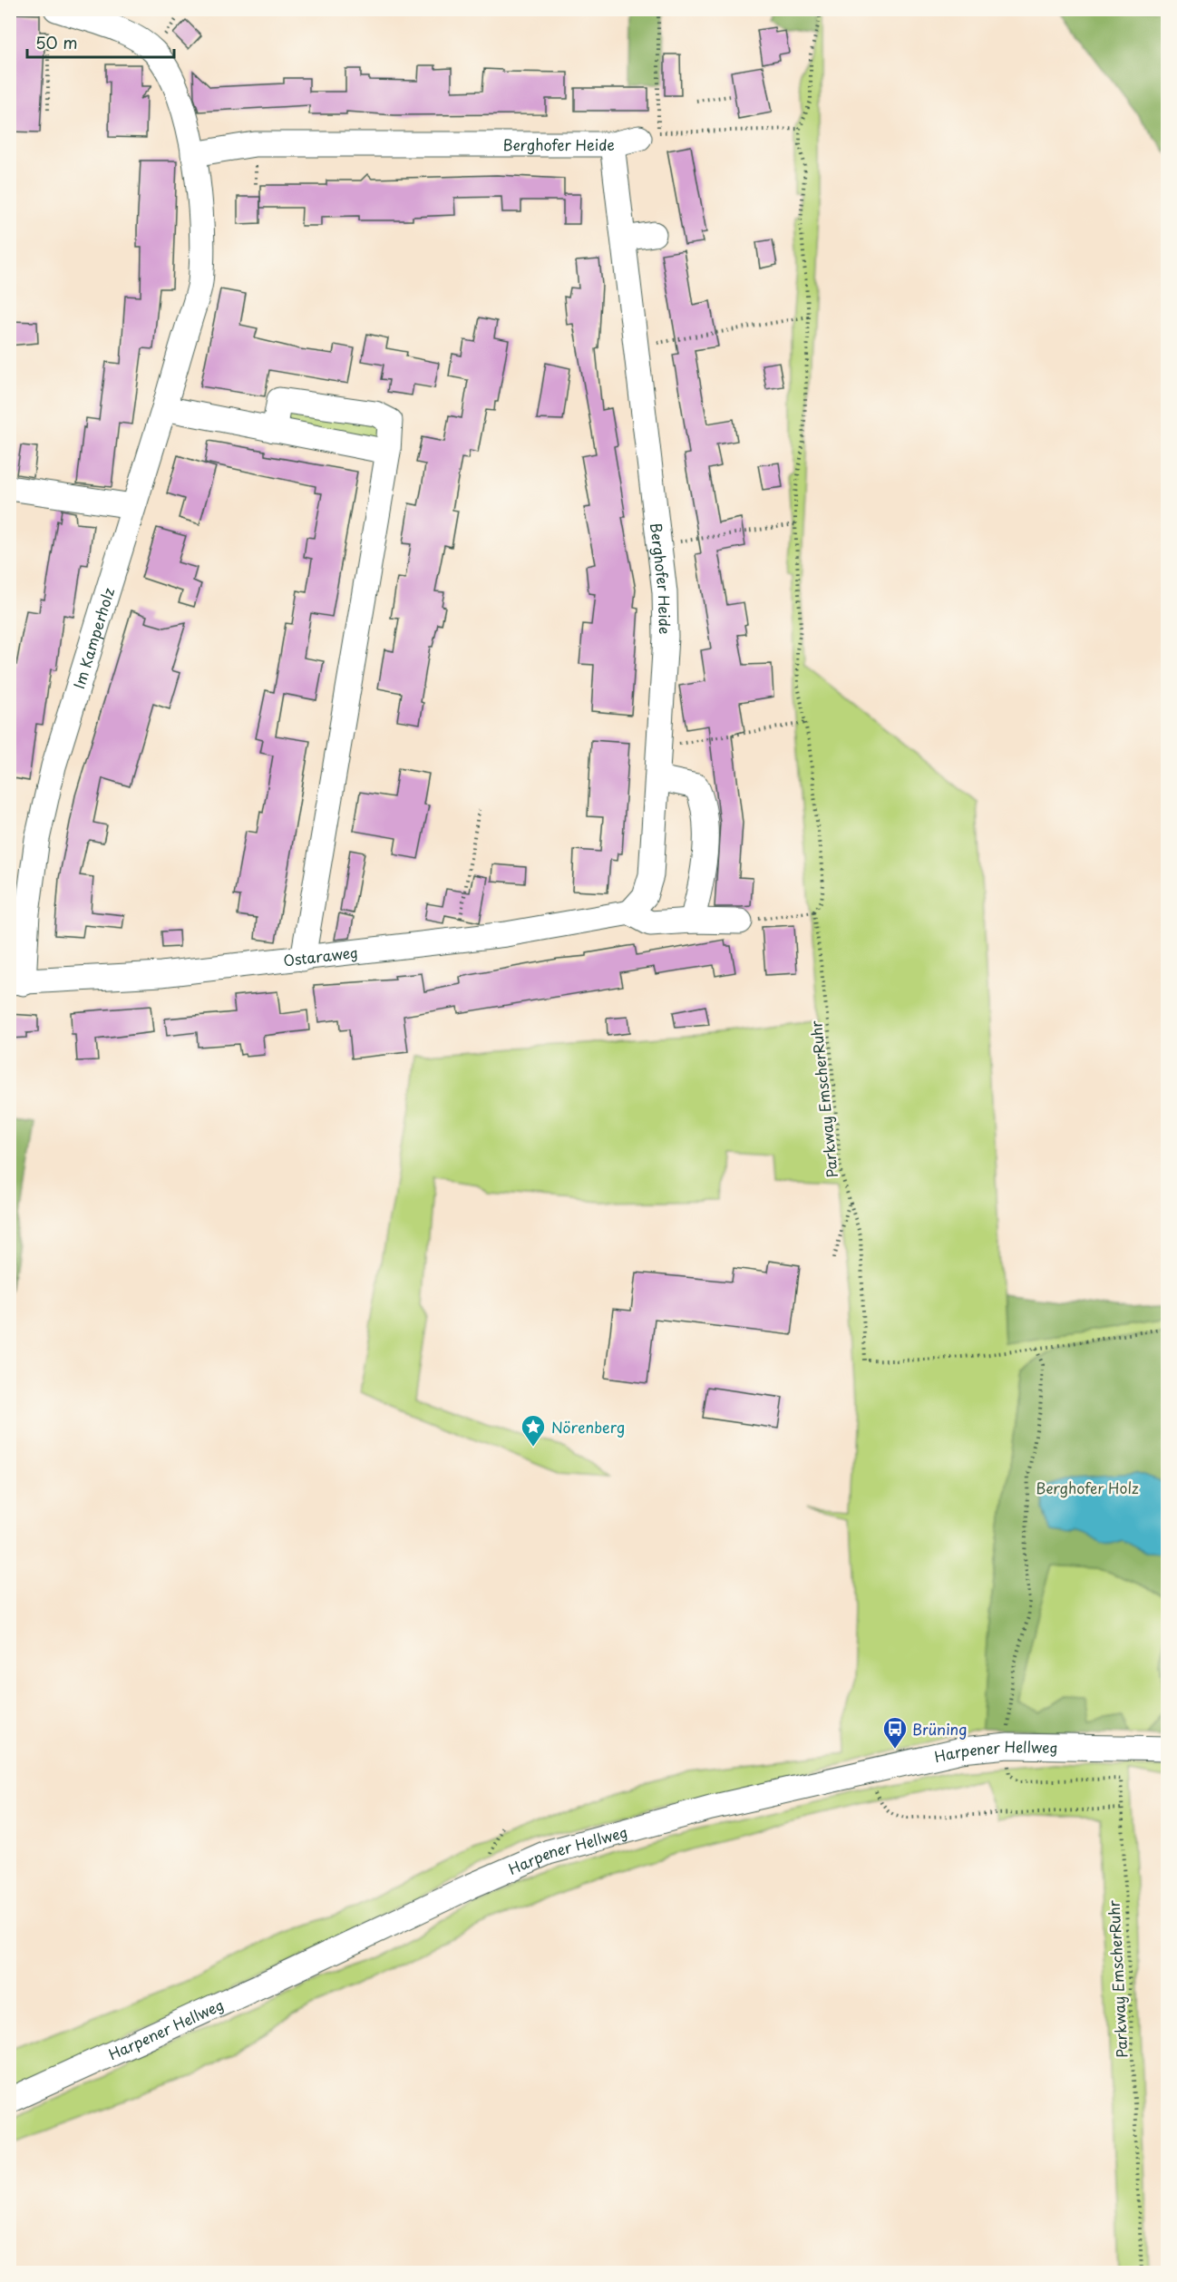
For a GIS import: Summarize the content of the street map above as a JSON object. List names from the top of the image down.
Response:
{
  "streets": {
    "street": [
      "Berghofer Heide",
      "Im Kamperholz",
      "Ostaraweg",
      "Harpener Hellweg"
    ],
    "path": ["Parkway EmscherRuhr"]
  },
  "crossings": [
    ["Berghofer Heide", "Ostaraweg"],
    ["Im Kamperholz", "Ostaraweg"]
  ],
  "parks": ["Berghofer Holz"],
  "places": {
    "place": ["Nörenberg"],
    "bus stop": ["Brüning"]
  },
  "scale_bar": "50 m"
}
